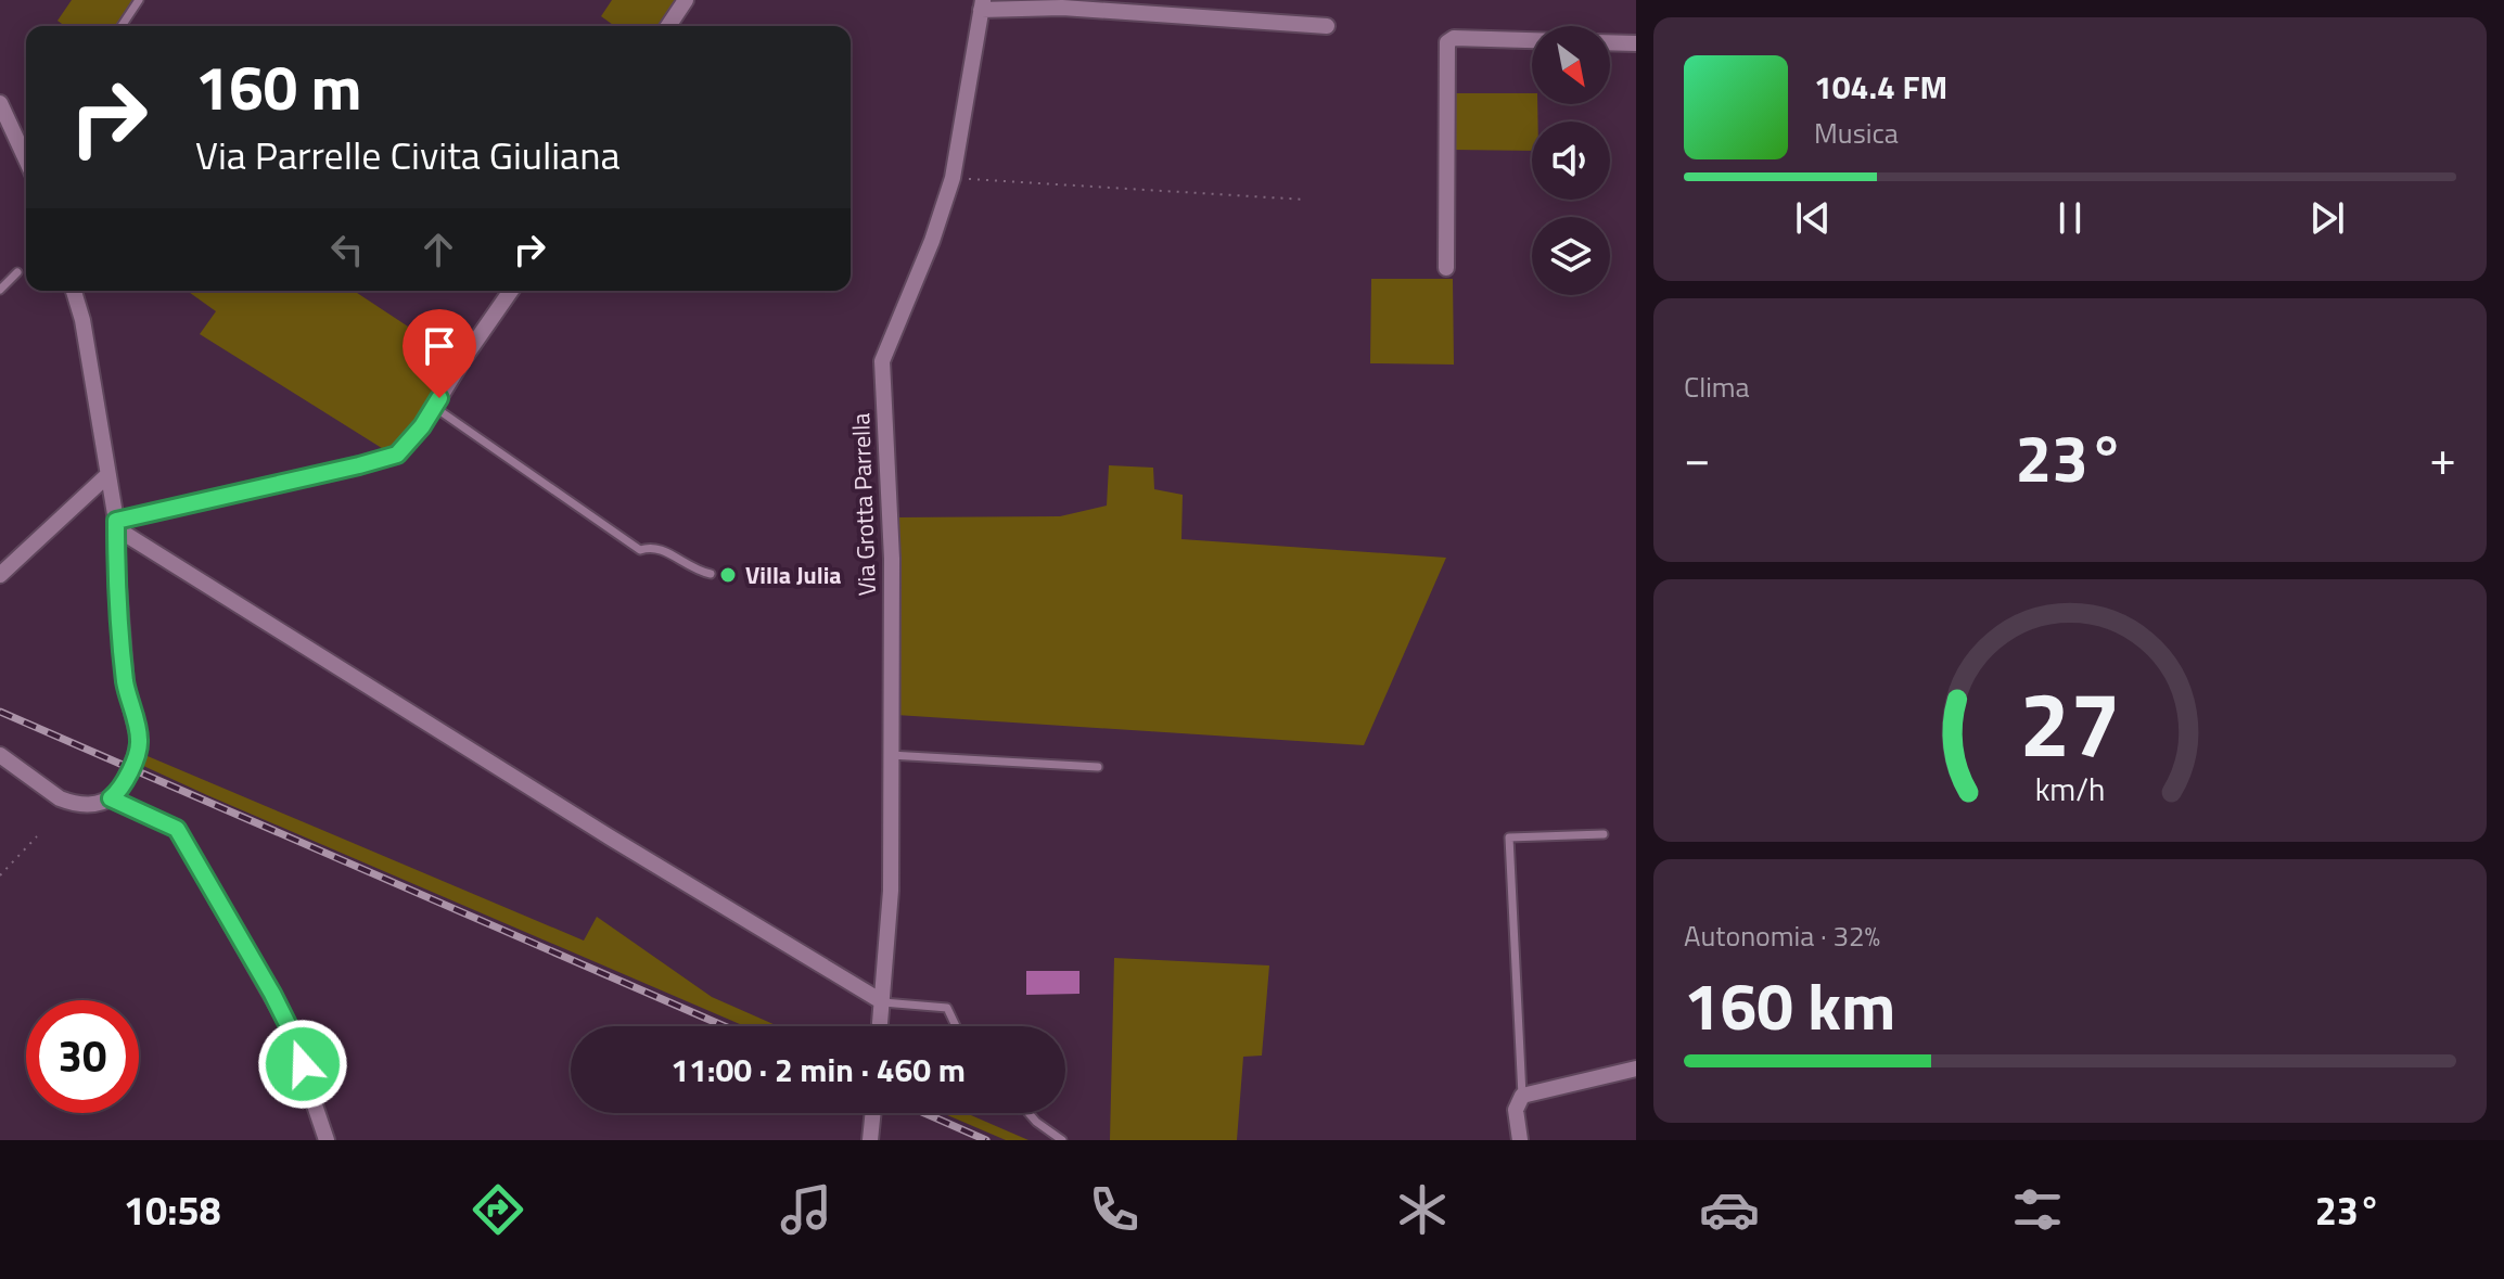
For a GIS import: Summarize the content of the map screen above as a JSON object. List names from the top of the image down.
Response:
{
  "streets": {
    "street": ["Via Grotta Parrella"]
  },
  "places": ["Villa Julia"],
  "north": "bottom right",
  "page": {
    "turn": ["160 m", "Via Parrelle Civita Giuliana"],
    "song": ["104.4 FM", "Musica"],
    "tile": [
      "Clima",
      ["Autonomia · 32%", "160 km"]
    ],
    "heat": ["−", "23°", "+"],
    "limit": "30",
    "trip": "11:00 · 2 min · 460 m",
    "tabs": ["10:58", "23°"],
    "gauge": ["27", "km/h"]
  }
}
